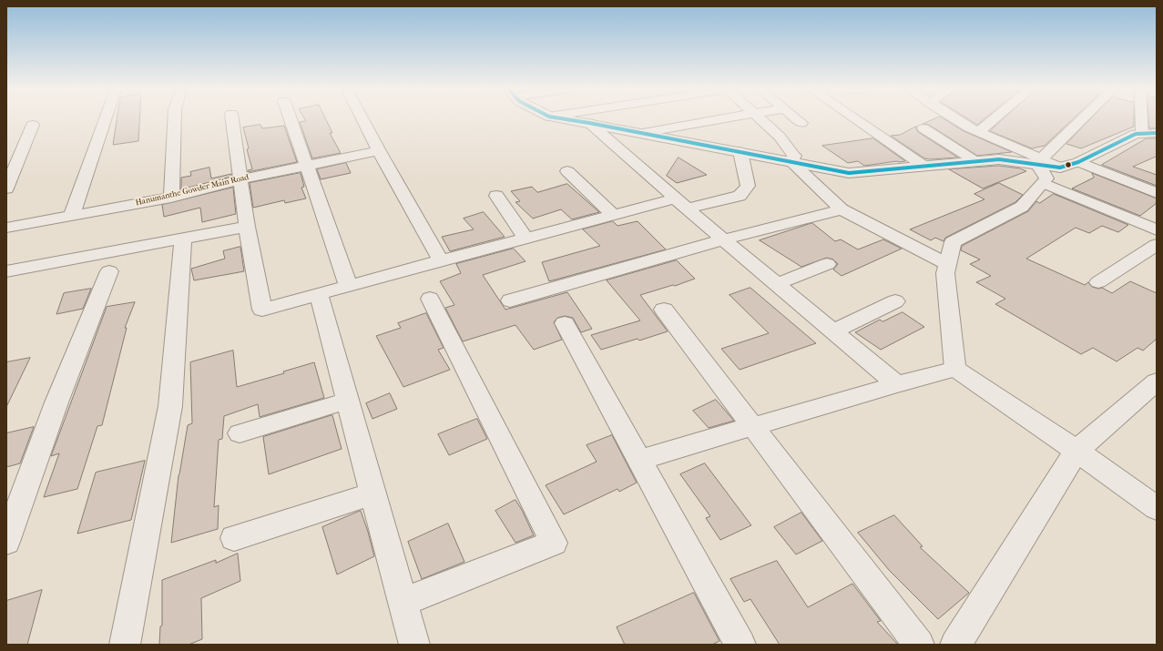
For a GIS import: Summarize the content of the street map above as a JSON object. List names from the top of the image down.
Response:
{
  "streets": {
    "street": ["Hanumanthe Gowder Main Road"]
  }
}
